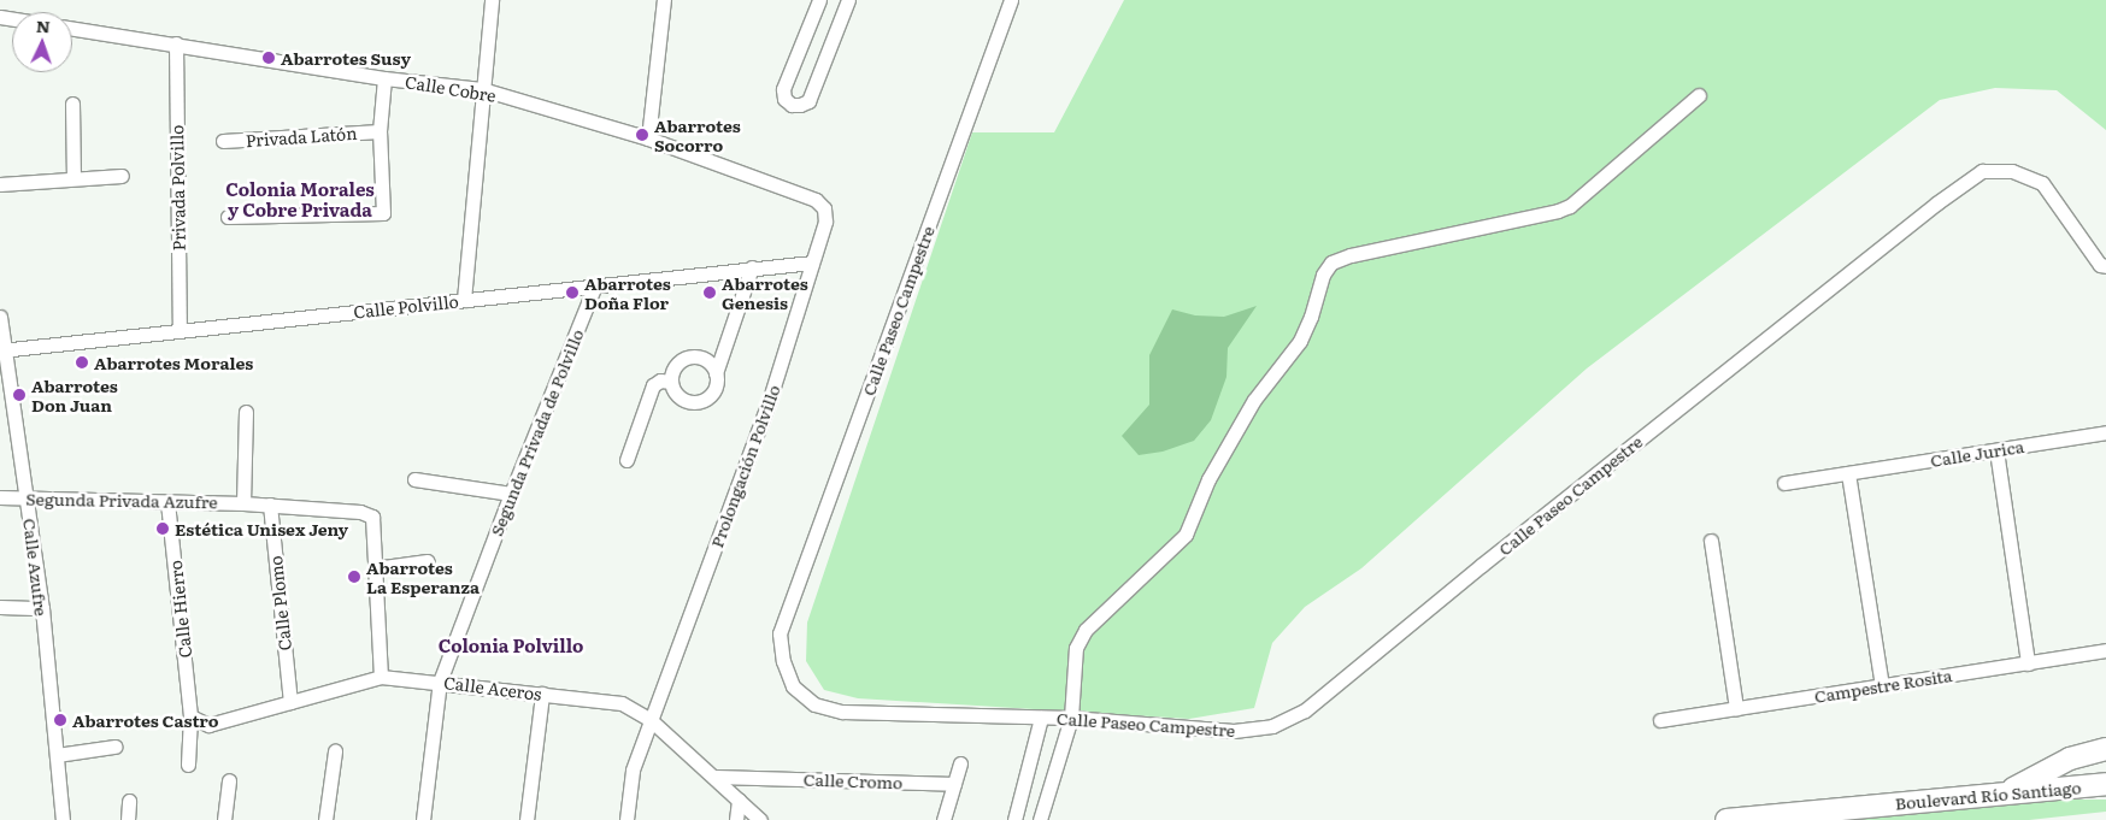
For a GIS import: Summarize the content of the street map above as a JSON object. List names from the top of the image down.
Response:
{
  "streets": {
    "main road": ["Boulevard Río Santiago"],
    "street": [
      "Calle Cobre",
      "Privada Latón",
      "Privada Polvillo",
      "Calle Polvillo",
      "Calle Paseo Campestre",
      "Segunda Privada de Polvillo",
      "Calle Jurica",
      "Prolongación Polvillo",
      "Segunda Privada Azufre",
      "Calle Azufre",
      "Calle Plomo",
      "Calle Hierro",
      "Campestre Rosita",
      "Calle Aceros",
      "Calle Cromo"
    ]
  },
  "crossings": [
    ["Calle Cobre", "Privada Polvillo"],
    ["Calle Cobre", "Prolongación Polvillo"],
    ["Privada Polvillo", "Calle Polvillo"],
    ["Calle Polvillo", "Segunda Privada de Polvillo"],
    ["Calle Polvillo", "Prolongación Polvillo"],
    ["Calle Polvillo", "Calle Azufre"],
    ["Segunda Privada de Polvillo", "Calle Aceros"],
    ["Prolongación Polvillo", "Calle Aceros"],
    ["Segunda Privada Azufre", "Calle Azufre"],
    ["Segunda Privada Azufre", "Calle Plomo"],
    ["Segunda Privada Azufre", "Calle Hierro"],
    ["Calle Plomo", "Calle Aceros"],
    ["Calle Hierro", "Calle Aceros"],
    ["Calle Aceros", "Calle Cromo"]
  ],
  "districts": ["Colonia Morales y Cobre Privada", "Colonia Polvillo"],
  "places": [
    "Abarrotes Susy",
    "Abarrotes Socorro",
    "Abarrotes Doña Flor",
    "Abarrotes Genesis",
    "Abarrotes Morales",
    "Abarrotes Don Juan",
    "Estética Unisex Jeny",
    "Abarrotes La Esperanza",
    "Abarrotes Castro"
  ],
  "north": "top"
}
